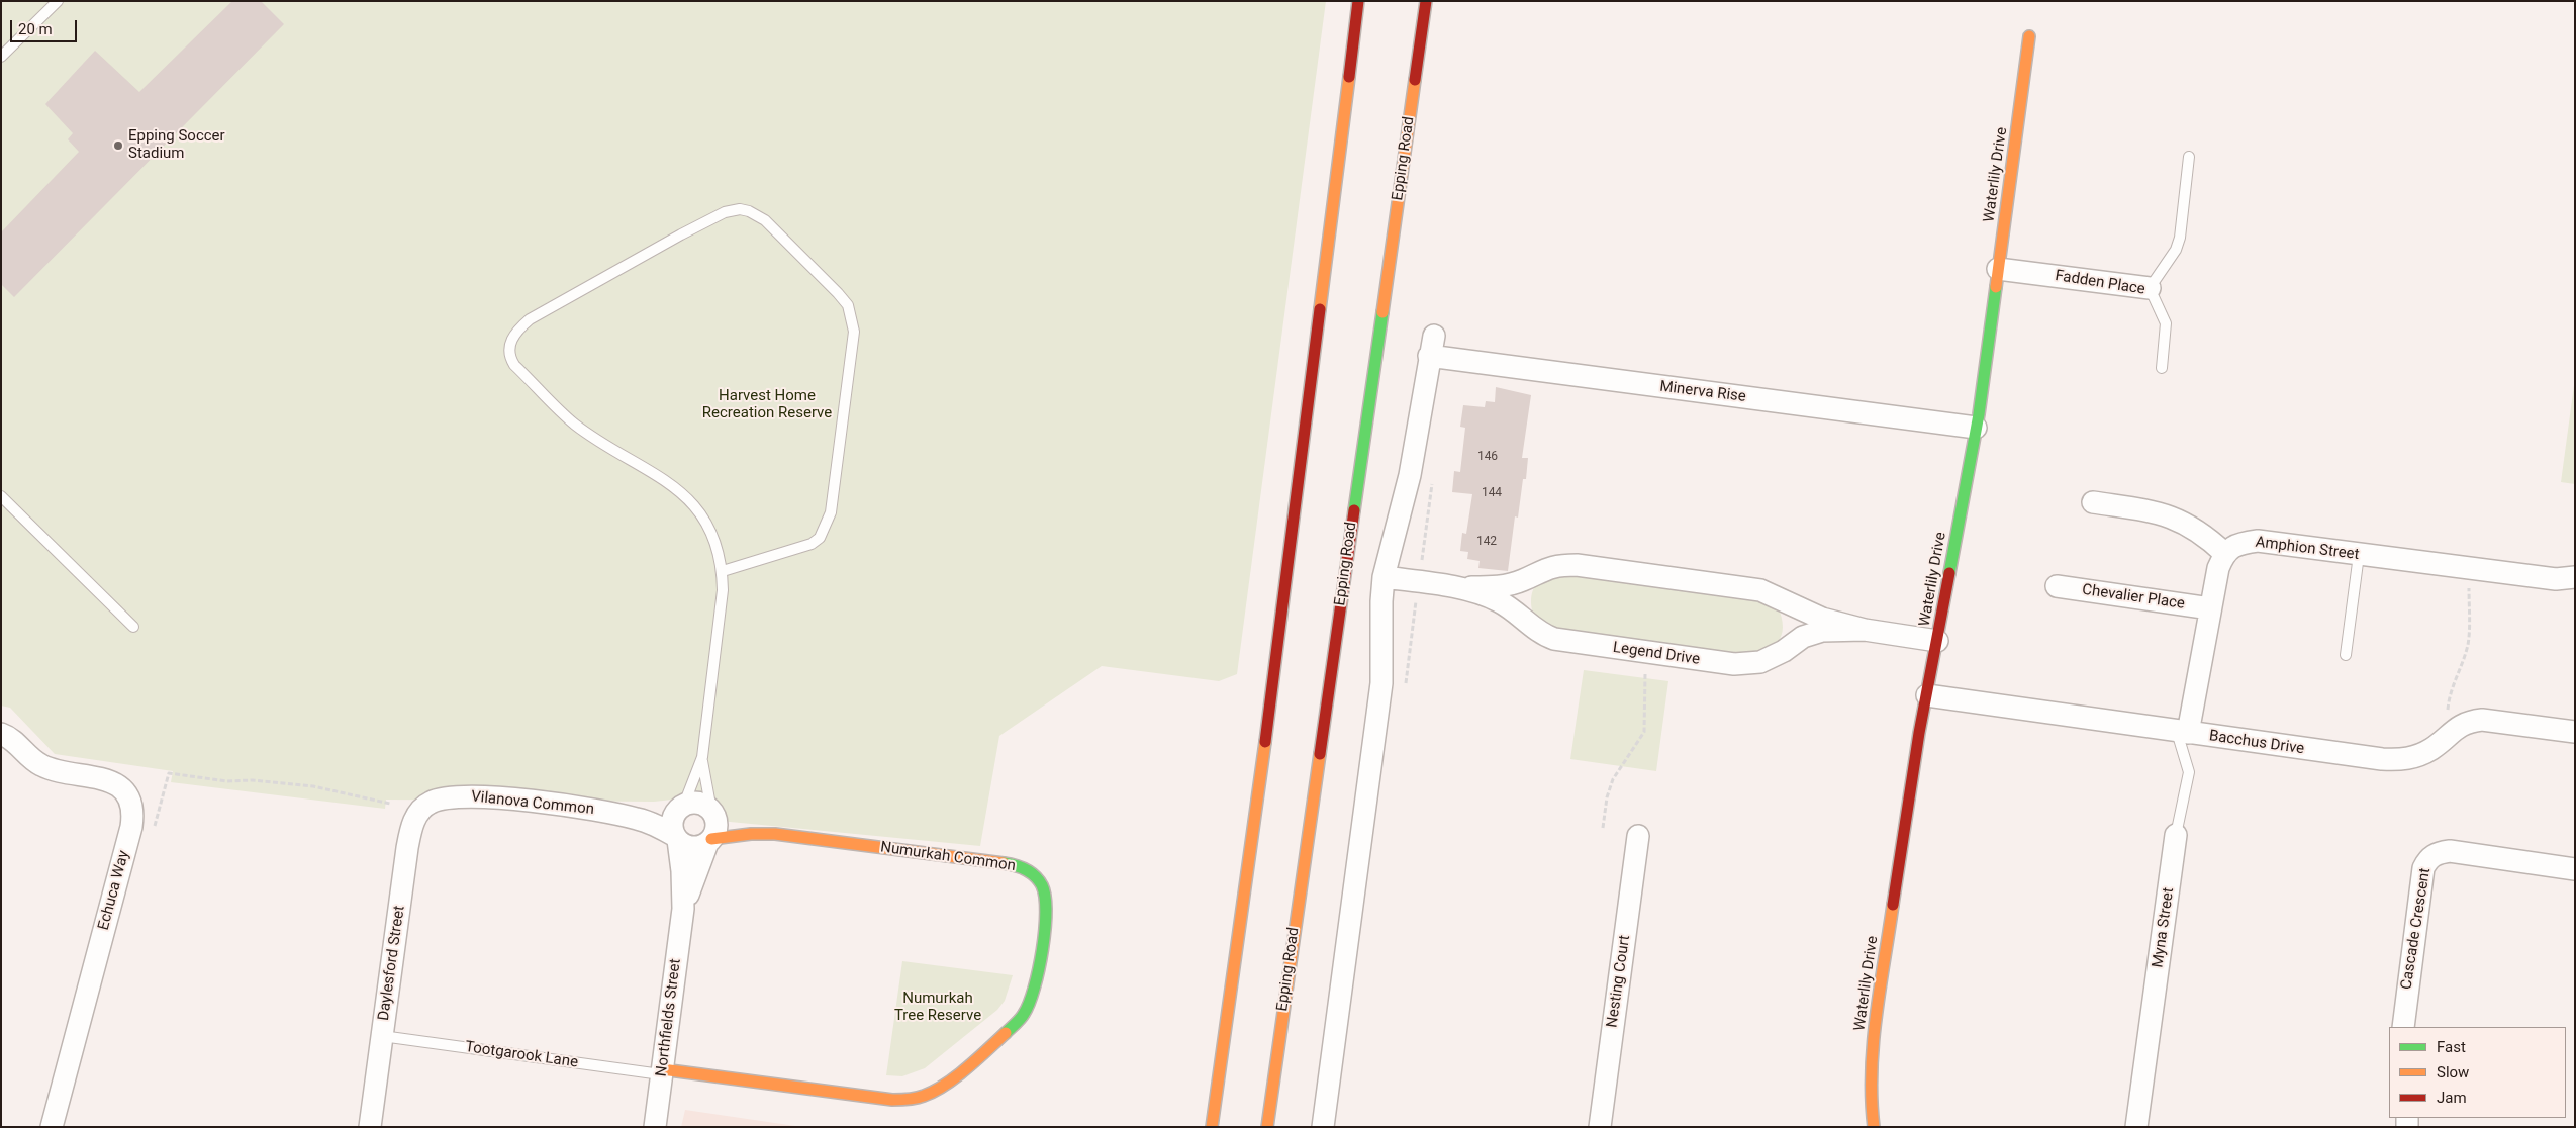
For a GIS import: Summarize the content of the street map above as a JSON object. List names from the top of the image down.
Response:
{
  "streets": {
    "main road": ["Epping Road", "Waterlily Drive", "Numurkah Common"],
    "street": [
      "Fadden Place",
      "Minerva Rise",
      "Amphion Street",
      "Chevalier Place",
      "Legend Drive",
      "Bacchus Drive",
      "Vilanova Common",
      "Echuca Way",
      "Myna Street",
      "Cascade Crescent",
      "Daylesford Street",
      "Nesting Court",
      "Northfields Street"
    ],
    "lane": ["Tootgarook Lane"]
  },
  "crossings": [
    ["Waterlily Drive", "Fadden Place"],
    ["Waterlily Drive", "Minerva Rise"],
    ["Waterlily Drive", "Legend Drive"],
    ["Waterlily Drive", "Bacchus Drive"],
    ["Minerva Rise", "Legend Drive"],
    ["Bacchus Drive", "Myna Street"],
    ["Vilanova Common", "Numurkah Common"],
    ["Vilanova Common", "Daylesford Street"],
    ["Vilanova Common", "Northfields Street"],
    ["Numurkah Common", "Northfields Street"],
    ["Numurkah Common", "Tootgarook Lane"],
    ["Daylesford Street", "Tootgarook Lane"],
    ["Northfields Street", "Tootgarook Lane"]
  ],
  "parks": ["Harvest Home Recreation Reserve", "Numurkah Tree Reserve"],
  "places": ["Epping Soccer Stadium"],
  "house_numbers": ["146", "144", "142"],
  "legend": ["Fast", "Slow", "Jam"],
  "scale_bar": "20 m"
}
